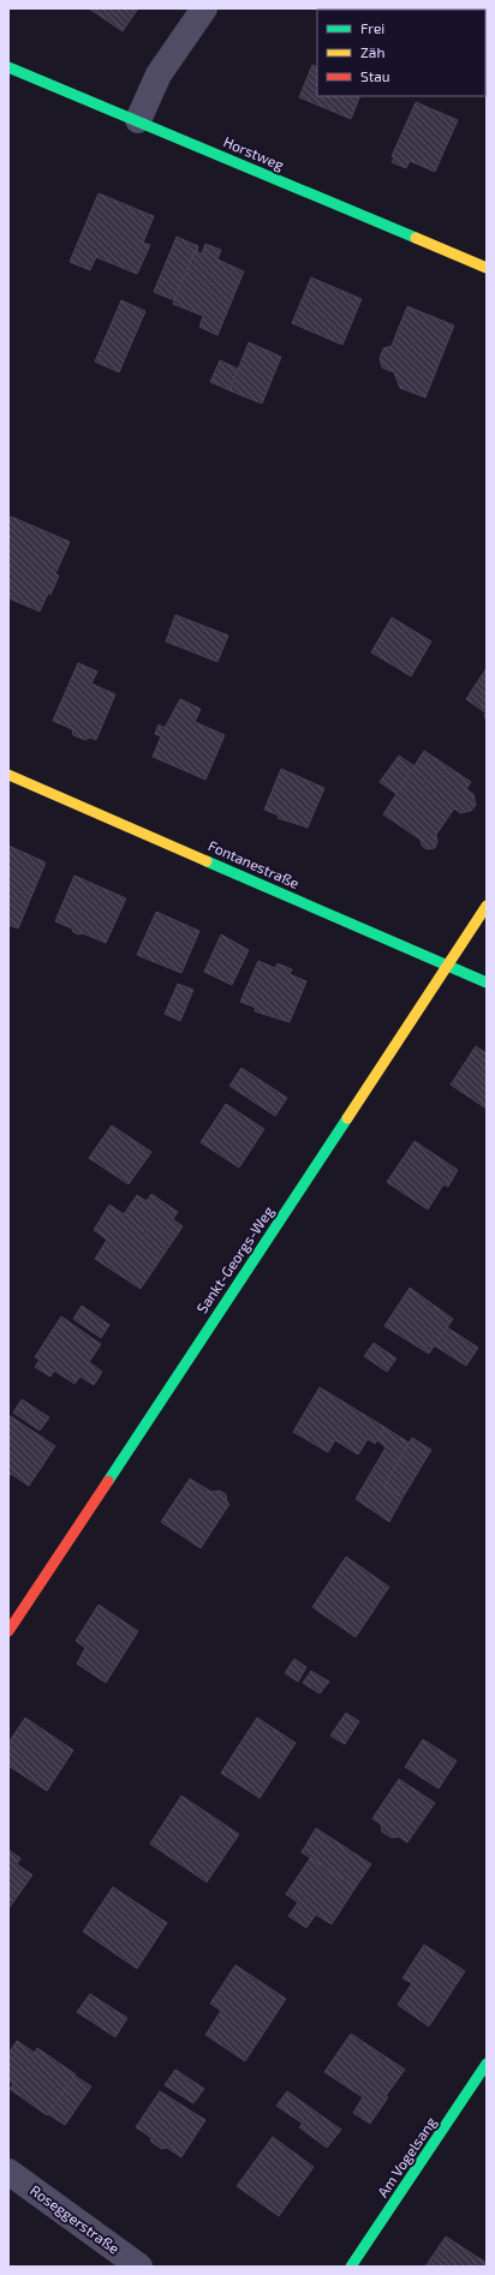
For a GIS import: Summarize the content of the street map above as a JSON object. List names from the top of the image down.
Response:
{
  "streets": {
    "street": [
      "Horstweg",
      "Fontanestraße",
      "Sankt-Georgs-Weg",
      "Am Vogelsang",
      "Roseggerstraße"
    ]
  },
  "crossings": [
    ["Fontanestraße", "Sankt-Georgs-Weg"]
  ],
  "legend": ["Frei", "Zäh", "Stau"]
}
